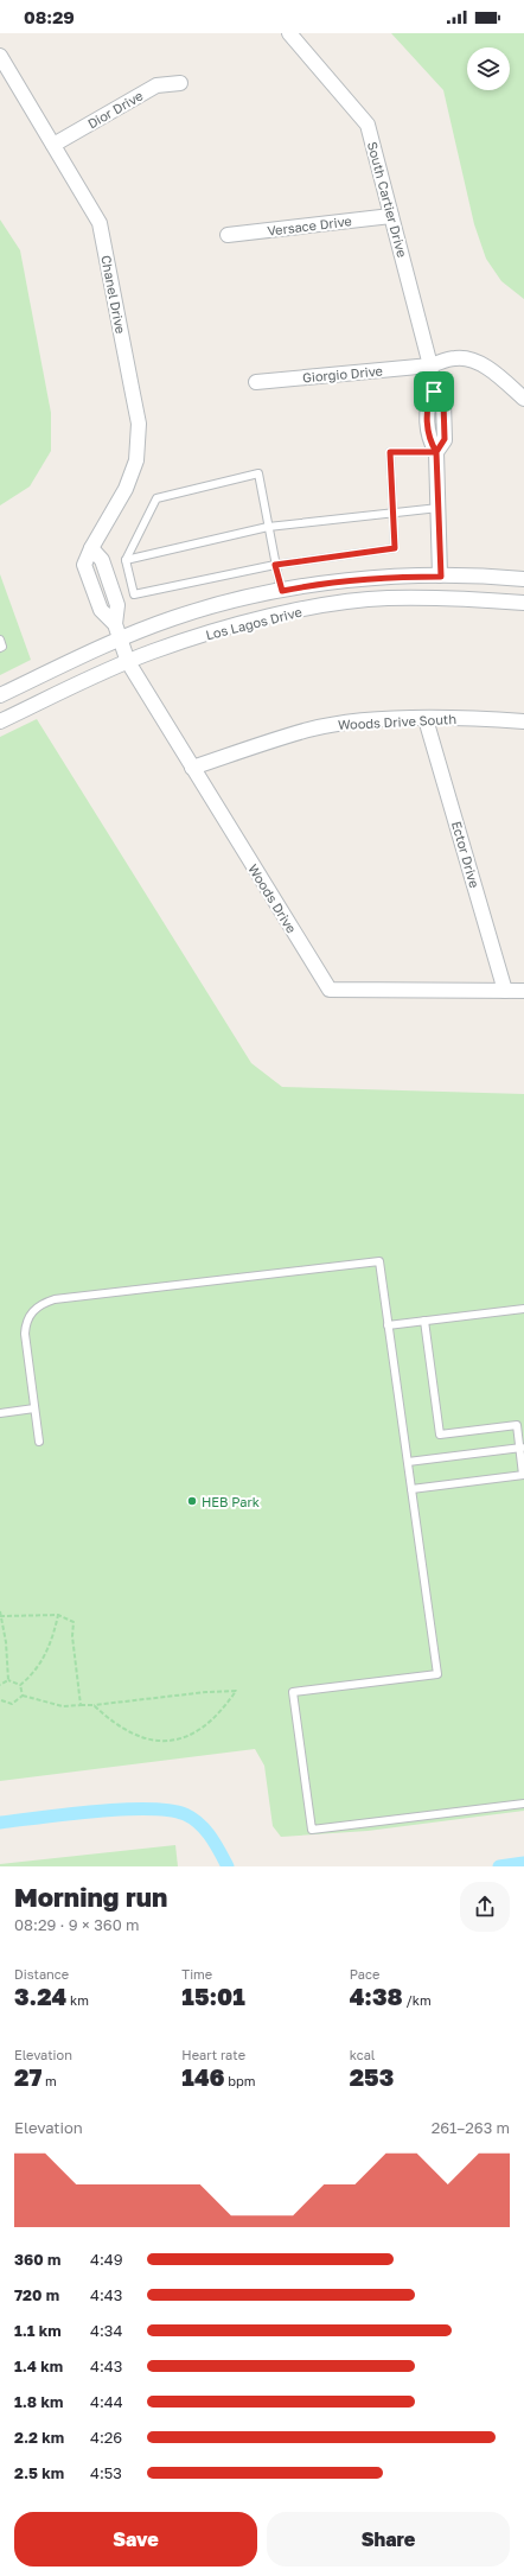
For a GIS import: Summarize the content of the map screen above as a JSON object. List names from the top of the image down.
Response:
{
  "streets": {
    "street": [
      "Dior Drive",
      "South Cartier Drive",
      "Versace Drive",
      "Chanel Drive",
      "Giorgio Drive",
      "Los Lagos Drive",
      "Woods Drive South",
      "Ector Drive",
      "Woods Drive"
    ]
  },
  "crossings": [
    ["Dior Drive", "Chanel Drive"],
    ["South Cartier Drive", "Versace Drive"],
    ["South Cartier Drive", "Giorgio Drive"],
    ["South Cartier Drive", "Los Lagos Drive"],
    ["Chanel Drive", "Woods Drive"],
    ["Los Lagos Drive", "Woods Drive"],
    ["Woods Drive South", "Ector Drive"],
    ["Woods Drive South", "Woods Drive"],
    ["Ector Drive", "Woods Drive"]
  ],
  "places": ["HEB Park"],
  "page": {
    "status": "08:29",
    "heading": ["Morning run", "08:29 · 9 × 360 m"],
    "stats": [
      ["Distance", "3.24 km"],
      ["Time", "15:01"],
      ["Pace", "4:38 /km"],
      ["Elevation", "27 m"],
      ["Heart rate", "146 bpm"],
      ["kcal", "253"]
    ],
    "chart": ["Elevation", "261–263 m"],
    "list": [
      {
        "name": "360 m",
        "note": "4:49"
      },
      {
        "name": "720 m",
        "note": "4:43"
      },
      {
        "name": "1.1 km",
        "note": "4:34"
      },
      {
        "name": "1.4 km",
        "note": "4:43"
      },
      {
        "name": "1.8 km",
        "note": "4:44"
      },
      {
        "name": "2.2 km",
        "note": "4:26"
      },
      {
        "name": "2.5 km",
        "note": "4:53"
      }
    ],
    "buttons": ["Save", "Share"]
  }
}
